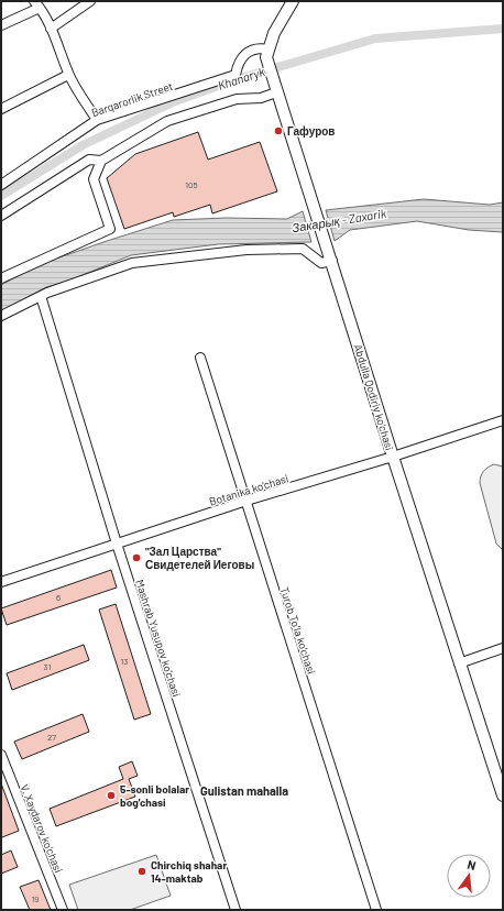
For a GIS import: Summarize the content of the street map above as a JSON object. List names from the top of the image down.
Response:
{
  "streets": {
    "main road": ["Abdulla Qodiriy ko‘chasi"],
    "street": [
      "Barqarorlik Street",
      "Botanika ko‘chasi",
      "Turob To‘la ko‘chasi",
      "Mashrab Yusupov ko‘chasi",
      "V. Xaydarov ko‘chasi"
    ]
  },
  "crossings": [
    ["Barqarorlik Street", "Abdulla Qodiriy ko‘chasi"],
    ["Abdulla Qodiriy ko‘chasi", "Botanika ko‘chasi"],
    ["Botanika ko‘chasi", "Turob To‘la ko‘chasi"],
    ["Botanika ko‘chasi", "Mashrab Yusupov ko‘chasi"]
  ],
  "districts": ["Gulistan mahalla"],
  "water": ["Khanaryk", "Закарық - Zaxarik"],
  "places": [
    "Гафуров",
    "\"Зал Царства\" Свидетелей Иеговы",
    "5-sonli bolalar bog'chasi",
    "Chirchiq shahar 14-maktab"
  ],
  "house_numbers": [
    "105",
    "6",
    "13",
    "31",
    "27",
    "19"
  ],
  "north": "top"
}
